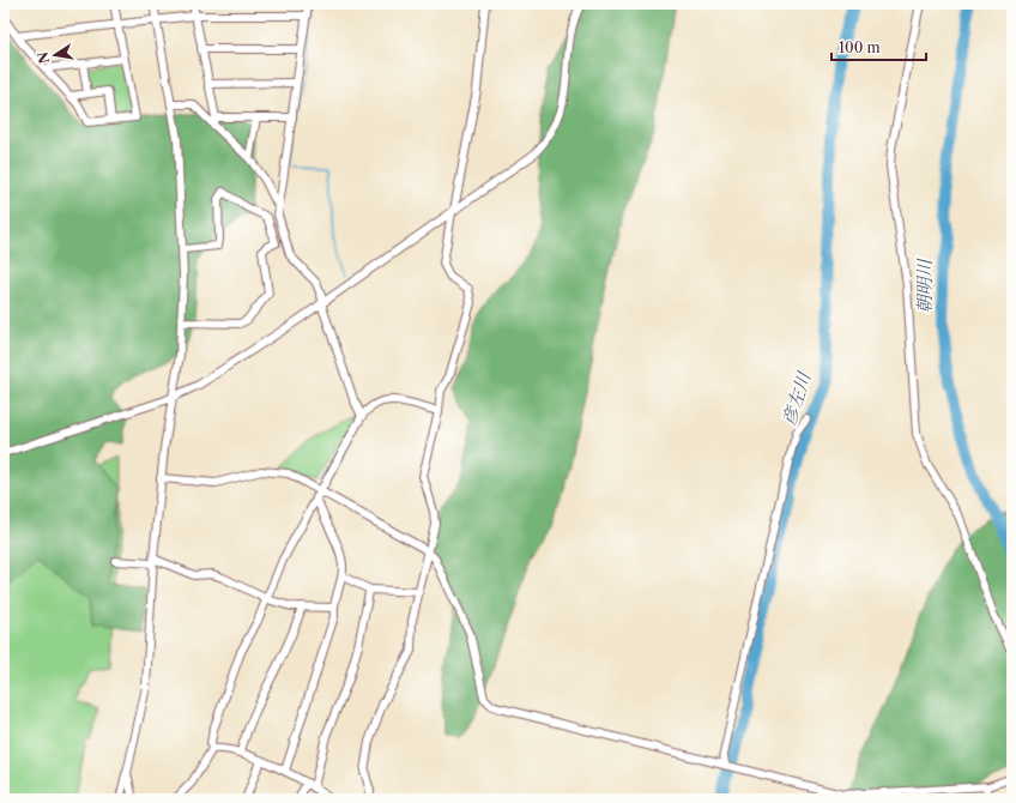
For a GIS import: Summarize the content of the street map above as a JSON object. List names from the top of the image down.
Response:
{
  "water": ["朝明川", "彦左川"],
  "scale_bar": "100 m",
  "north": "left"
}
